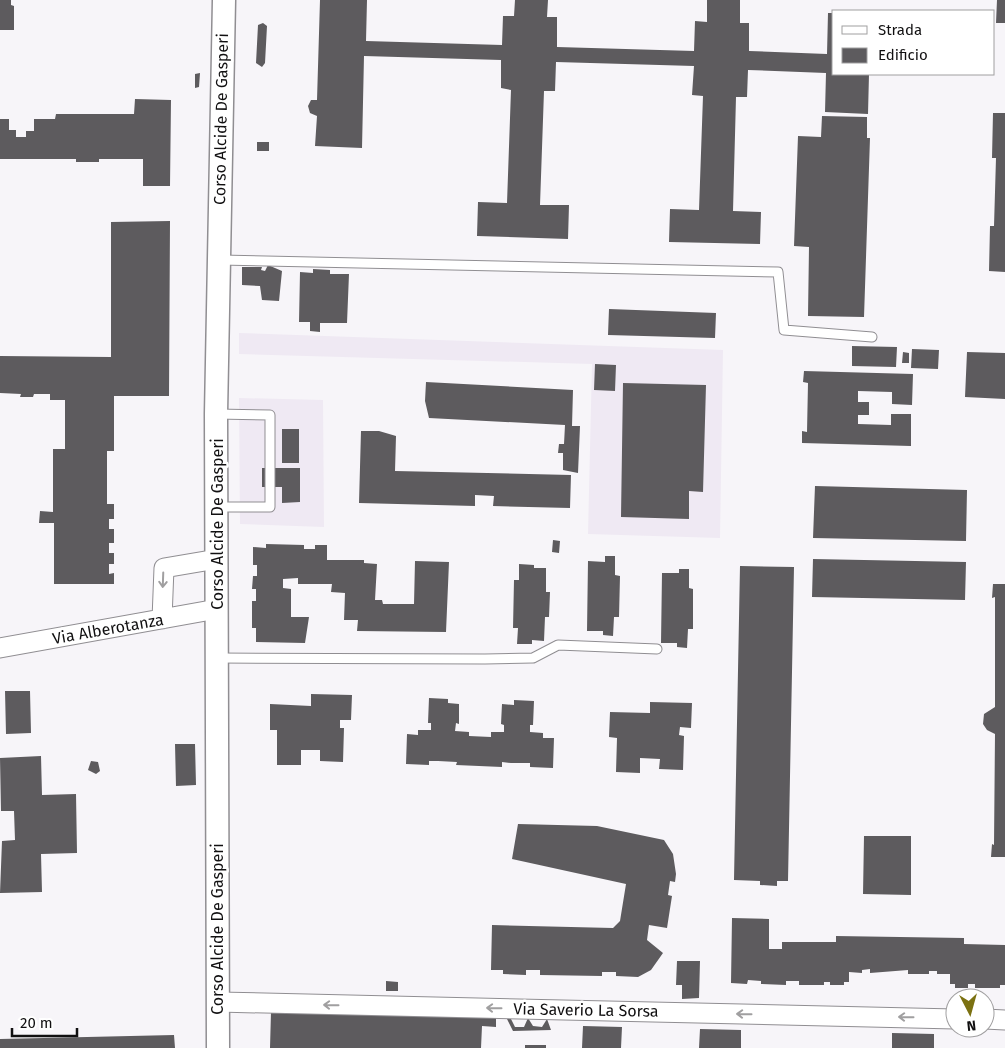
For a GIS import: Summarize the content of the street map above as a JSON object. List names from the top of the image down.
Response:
{
  "streets": {
    "street": ["Corso Alcide De Gasperi", "Via Alberotanza", "Via Saverio La Sorsa"]
  },
  "crossings": [
    ["Corso Alcide De Gasperi", "Via Alberotanza"],
    ["Corso Alcide De Gasperi", "Via Saverio La Sorsa"]
  ],
  "one_way": ["Via Saverio La Sorsa"],
  "legend": ["Strada", "Edificio"],
  "scale_bar": "20 m",
  "north": "bottom"
}
